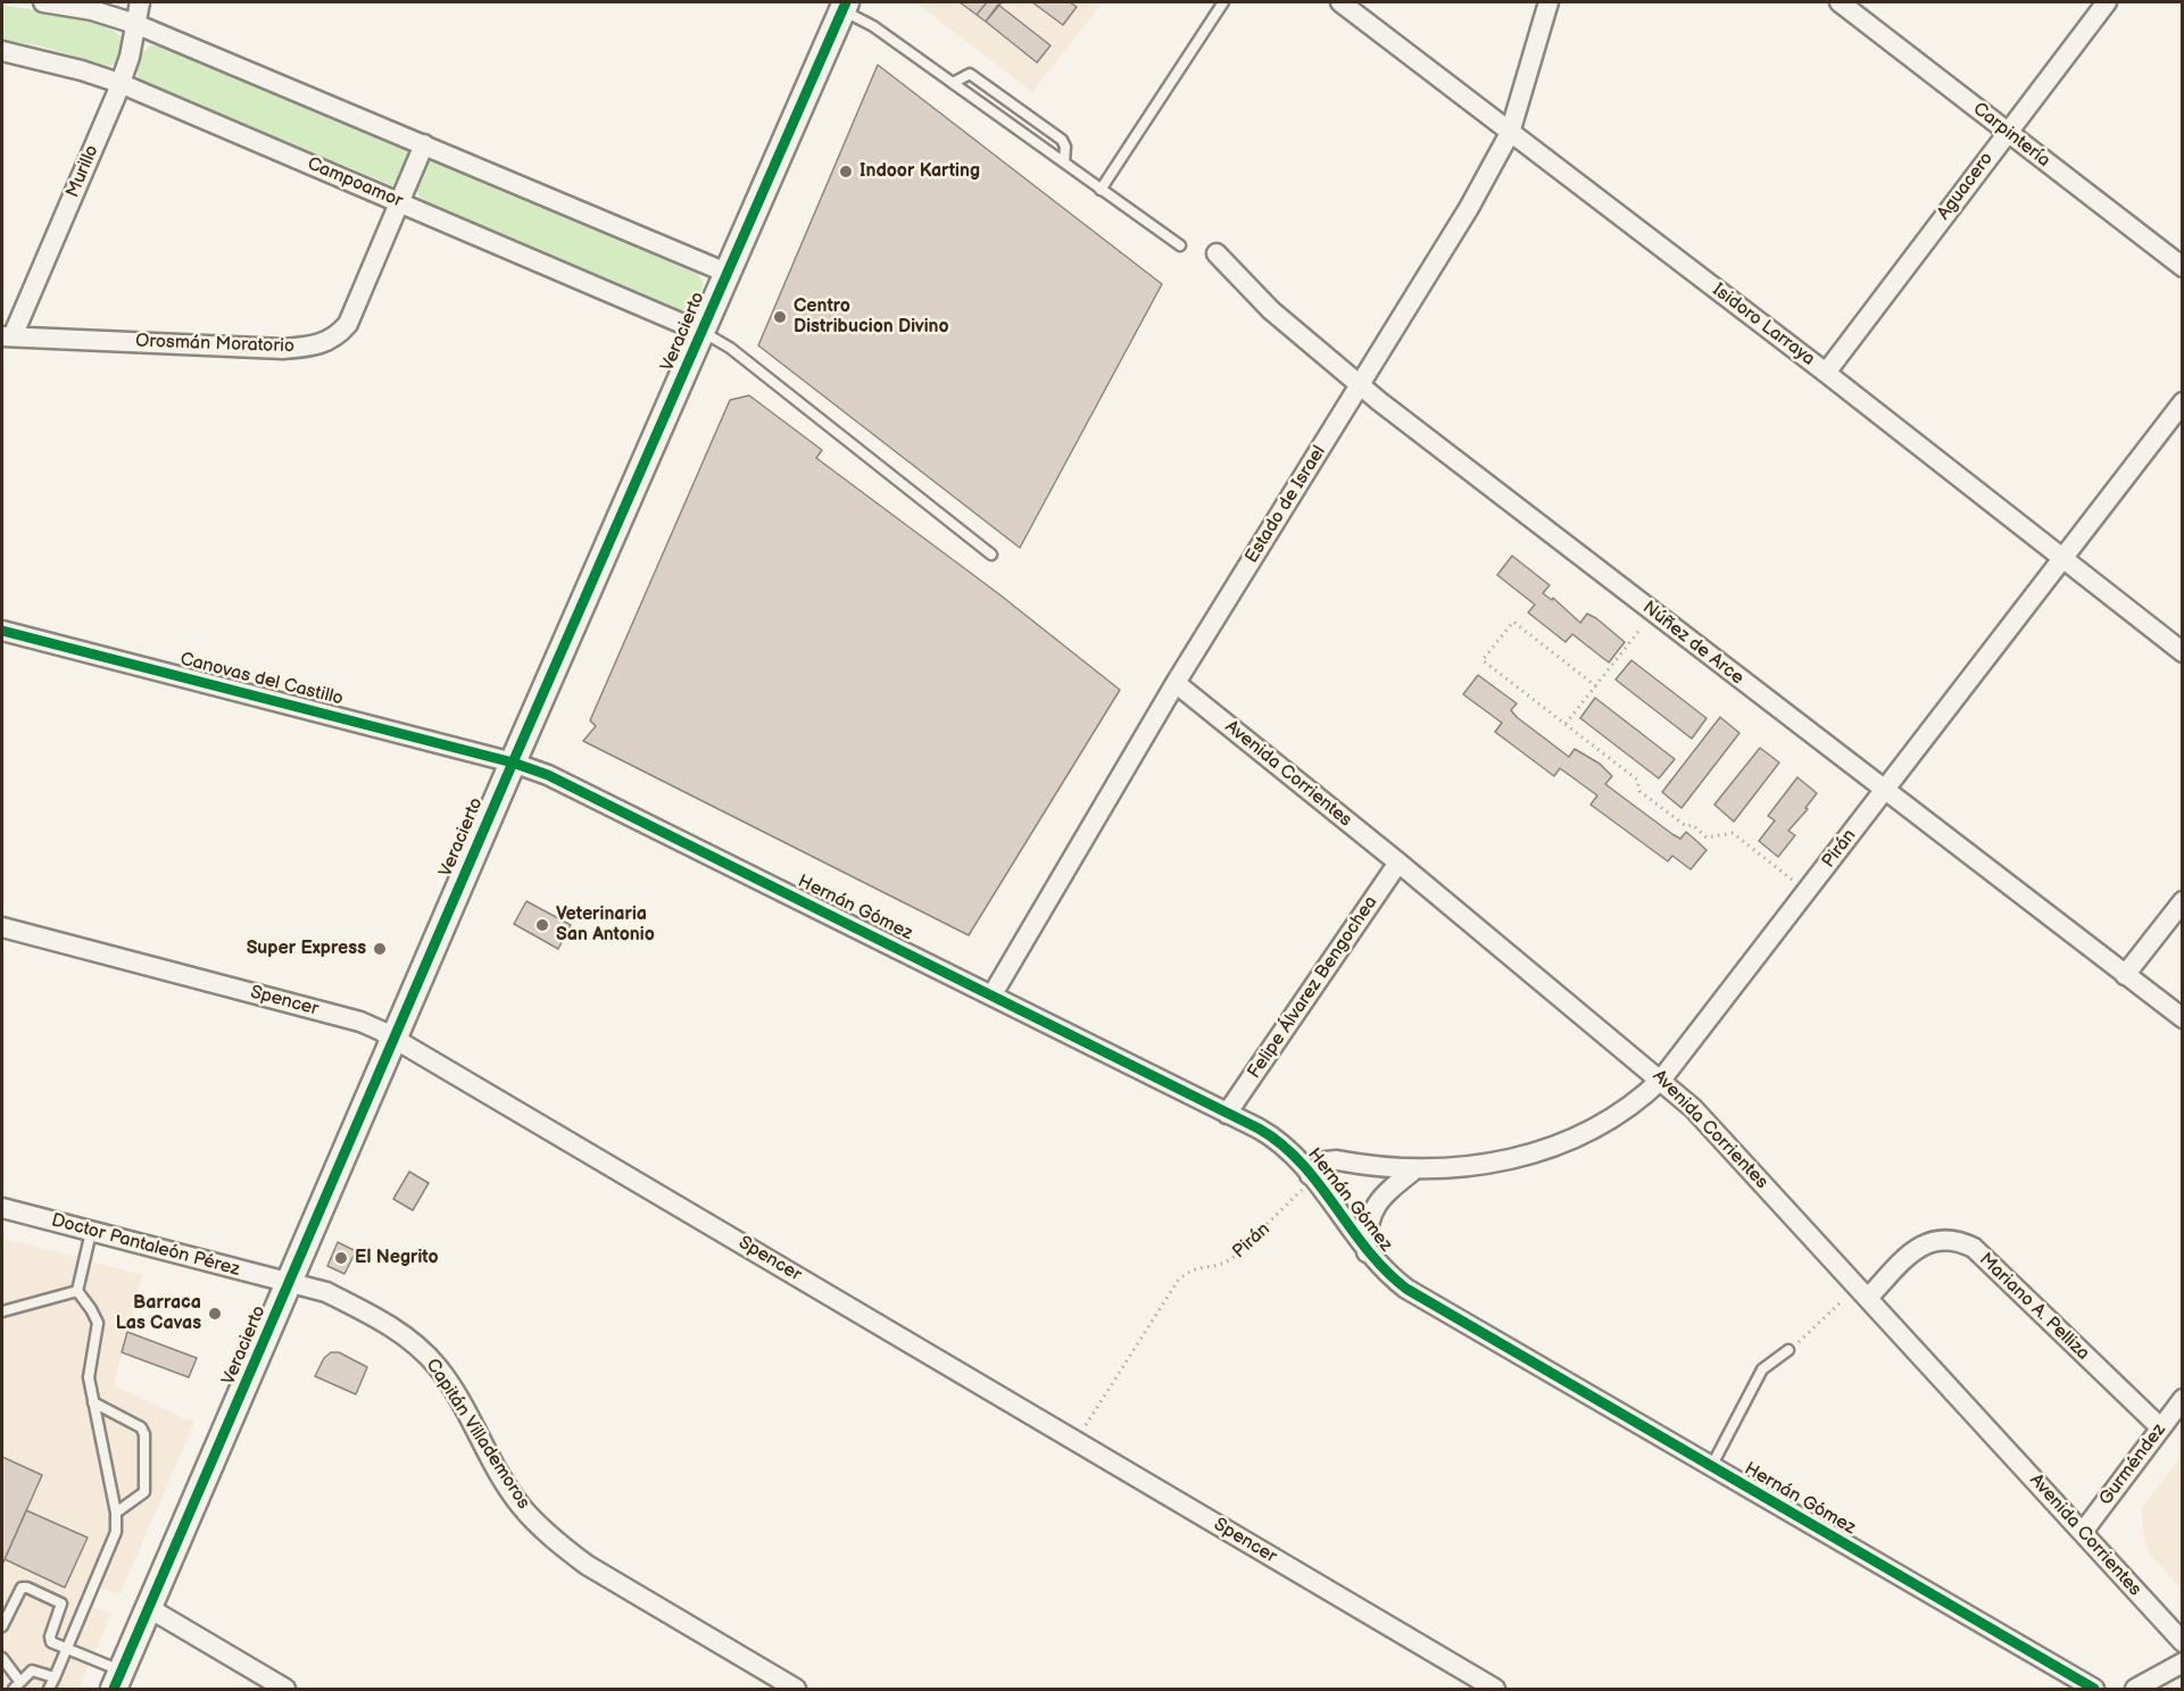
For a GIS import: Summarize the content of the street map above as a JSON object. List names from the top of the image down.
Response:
{
  "streets": {
    "street": [
      "Carpintería",
      "Murillo",
      "Campoamor",
      "Aguacero",
      "Isidoro Larraya",
      "Veracierto",
      "Orosmán Moratorio",
      "Estado de Israel",
      "Núñez de Arce",
      "Canovas del Castillo",
      "Avenida Corrientes",
      "Pirán",
      "Hernán Gómez",
      "Felipe Álvarez Bengochea",
      "Spencer",
      "Doctor Pantaleón Pérez",
      "Mariano A. Pelliza",
      "Capitán Villademoros",
      "Gurméndez"
    ]
  },
  "crossings": [
    ["Carpintería", "Aguacero"],
    ["Murillo", "Campoamor"],
    ["Murillo", "Orosmán Moratorio"],
    ["Campoamor", "Veracierto"],
    ["Campoamor", "Orosmán Moratorio"],
    ["Aguacero", "Isidoro Larraya"],
    ["Isidoro Larraya", "Estado de Israel"],
    ["Isidoro Larraya", "Pirán"],
    ["Veracierto", "Canovas del Castillo"],
    ["Veracierto", "Hernán Gómez"],
    ["Veracierto", "Spencer"],
    ["Veracierto", "Doctor Pantaleón Pérez"],
    ["Veracierto", "Capitán Villademoros"],
    ["Estado de Israel", "Núñez de Arce"],
    ["Estado de Israel", "Avenida Corrientes"],
    ["Estado de Israel", "Hernán Gómez"],
    ["Núñez de Arce", "Pirán"],
    ["Canovas del Castillo", "Hernán Gómez"],
    ["Avenida Corrientes", "Pirán"],
    ["Avenida Corrientes", "Felipe Álvarez Bengochea"],
    ["Avenida Corrientes", "Mariano A. Pelliza"],
    ["Avenida Corrientes", "Gurméndez"],
    ["Pirán", "Hernán Gómez"],
    ["Pirán", "Spencer"],
    ["Hernán Gómez", "Felipe Álvarez Bengochea"],
    ["Doctor Pantaleón Pérez", "Capitán Villademoros"],
    ["Mariano A. Pelliza", "Gurméndez"]
  ],
  "places": [
    "Indoor Karting",
    "Centro Distribucion Divino",
    "Veterinaria San Antonio",
    "Super Express",
    "El Negrito",
    "Barraca Las Cavas"
  ]
}
